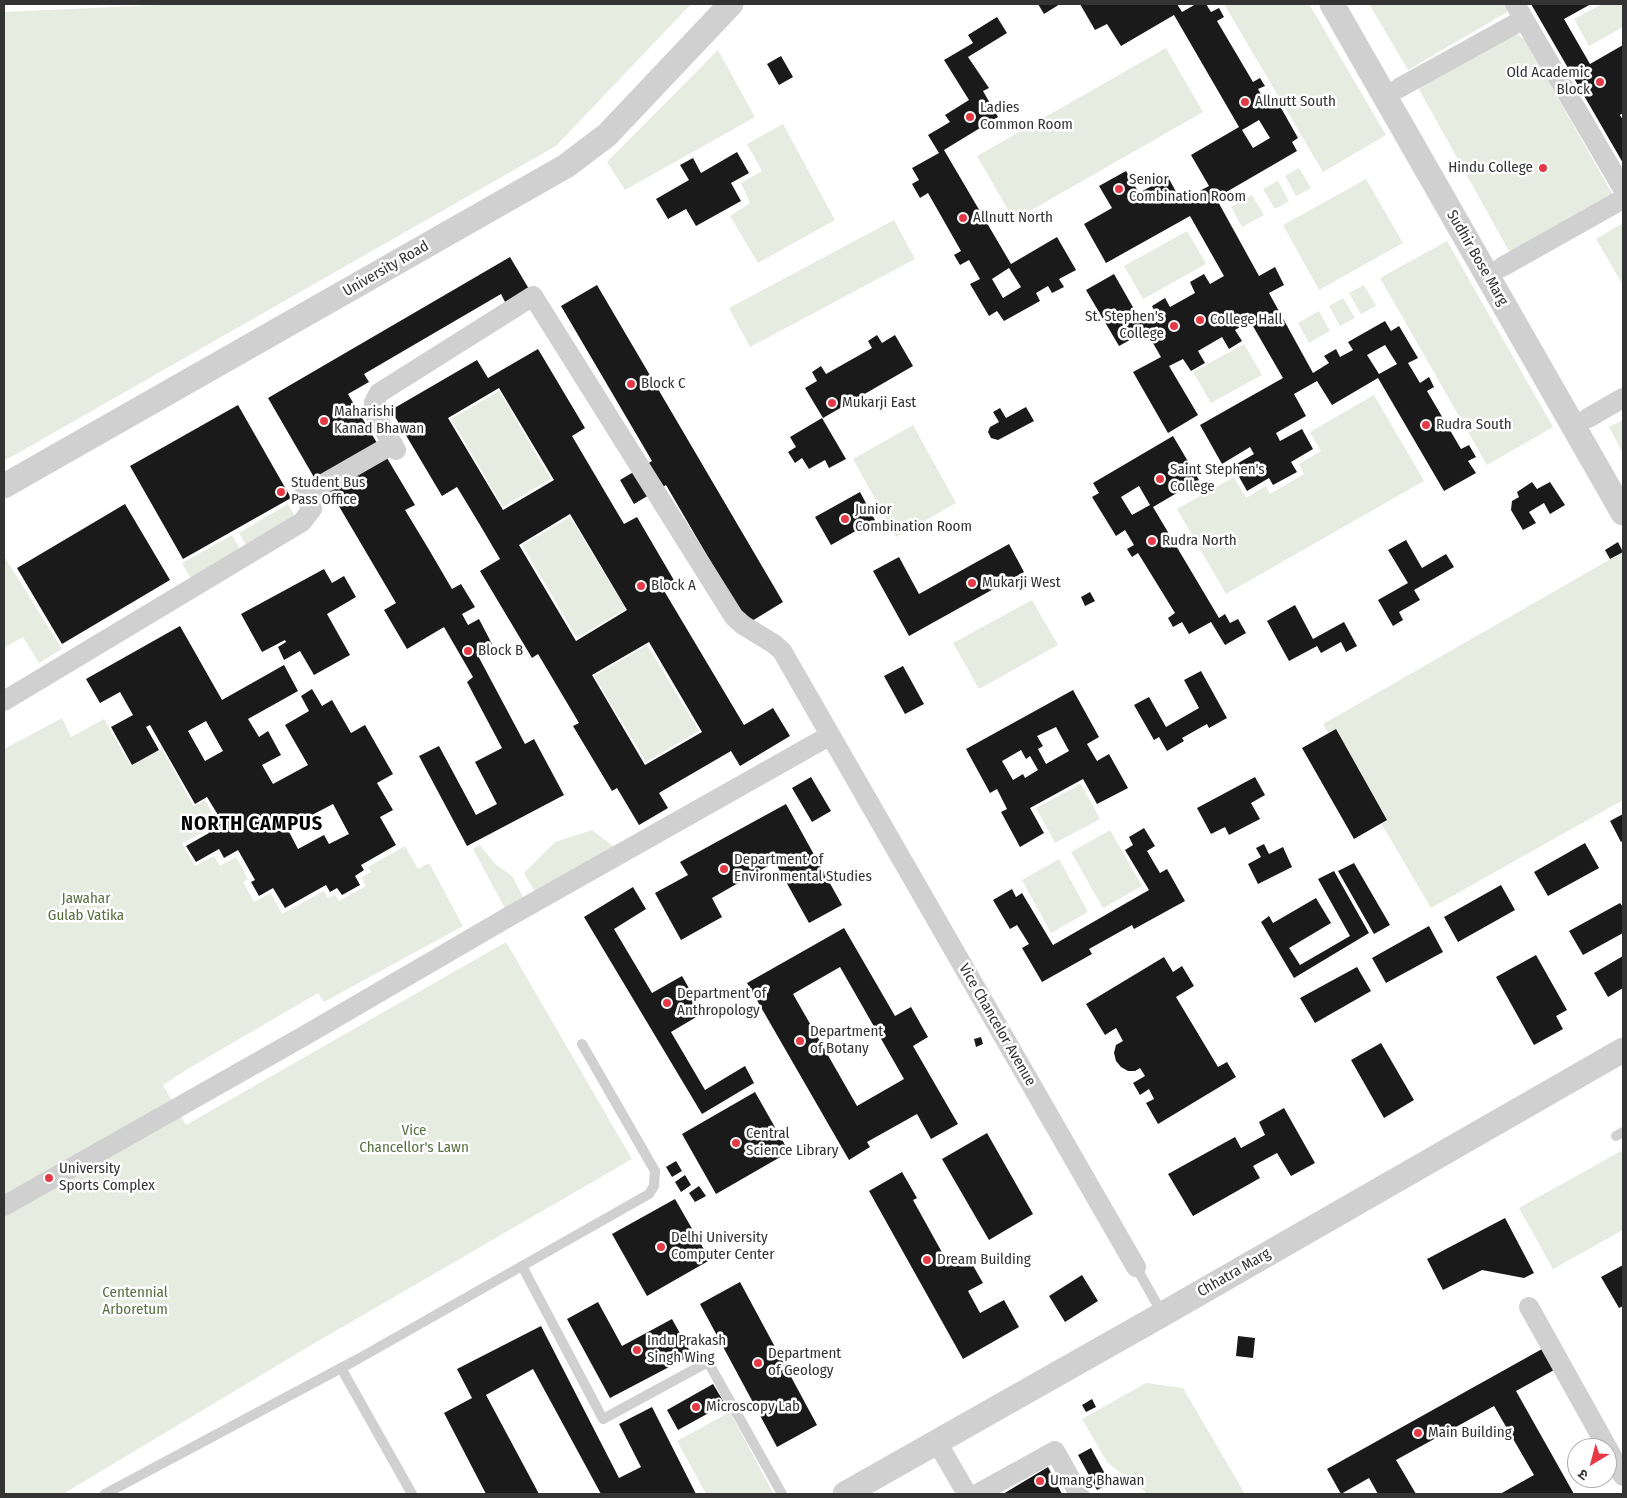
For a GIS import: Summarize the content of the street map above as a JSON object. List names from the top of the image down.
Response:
{
  "streets": {
    "street": [
      "Sudhir Bose Marg",
      "University Road",
      "Vice Chancelor Avenue",
      "Chhatra Marg"
    ]
  },
  "crossings": [
    ["Vice Chancelor Avenue", "Chhatra Marg"]
  ],
  "districts": ["NORTH CAMPUS"],
  "parks": ["Jawahar Gulab Vatika", "Vice Chancellor's Lawn", "Centennial Arboretum"],
  "places": [
    "Old Academic Block",
    "Allnutt South",
    "Ladies Common Room",
    "Hindu College",
    "Senior Combination Room",
    "Allnutt North",
    "College Hall",
    "St. Stephen's College",
    "Block C",
    "Mukarji East",
    "Maharishi Kanad Bhawan",
    "Rudra South",
    "Saint Stephen's College",
    "Student Bus Pass Office",
    "Junior Combination Room",
    "Rudra North",
    "Mukarji West",
    "Block A",
    "Block B",
    "Department of Environmental Studies",
    "Department of Anthropology",
    "Department of Botany",
    "Central Science Library",
    "University Sports Complex",
    "Delhi University Computer Center",
    "Dream Building",
    "Indu Prakash Singh Wing",
    "Department of Geology",
    "Microscopy Lab",
    "Main Building",
    "Umang Bhawan"
  ],
  "north": "bottom left"
}
